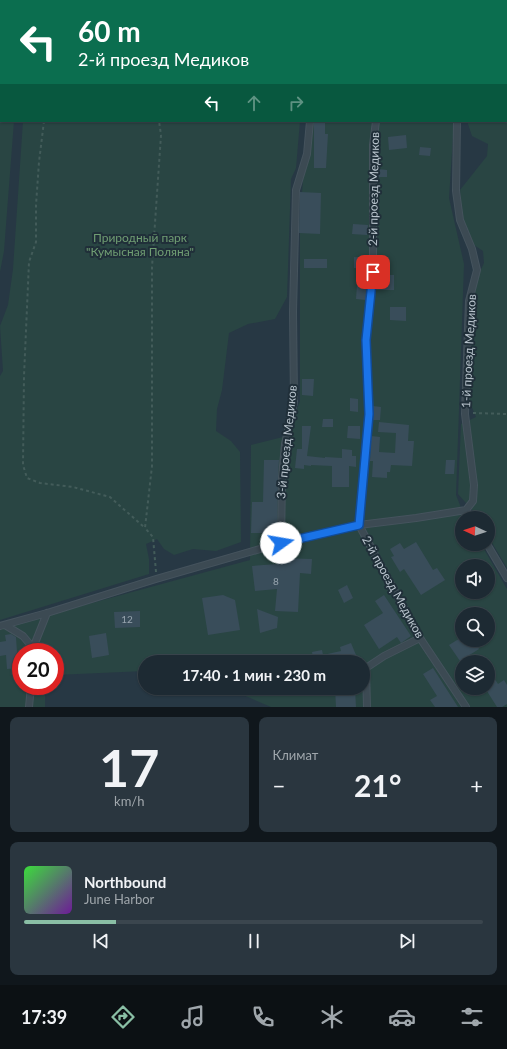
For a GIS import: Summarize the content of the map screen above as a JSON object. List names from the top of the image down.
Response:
{
  "streets": {
    "lane": ["2-й проезд Медиков", "1-й проезд Медиков", "3-й проезд Медиков"]
  },
  "parks": ["Природный парк \"Кумысная Поляна\""],
  "house_numbers": ["8", "12"],
  "north": "left",
  "page": {
    "turn": ["60 m", "2-й проезд Медиков"],
    "limit": "20",
    "trip": "17:40 · 1 мин · 230 m",
    "tile": [
      ["17", "km/h"],
      "Климат"
    ],
    "heat": ["−", "21°", "+"],
    "song": ["Northbound", "June Harbor"],
    "tabs": "17:39"
  }
}
